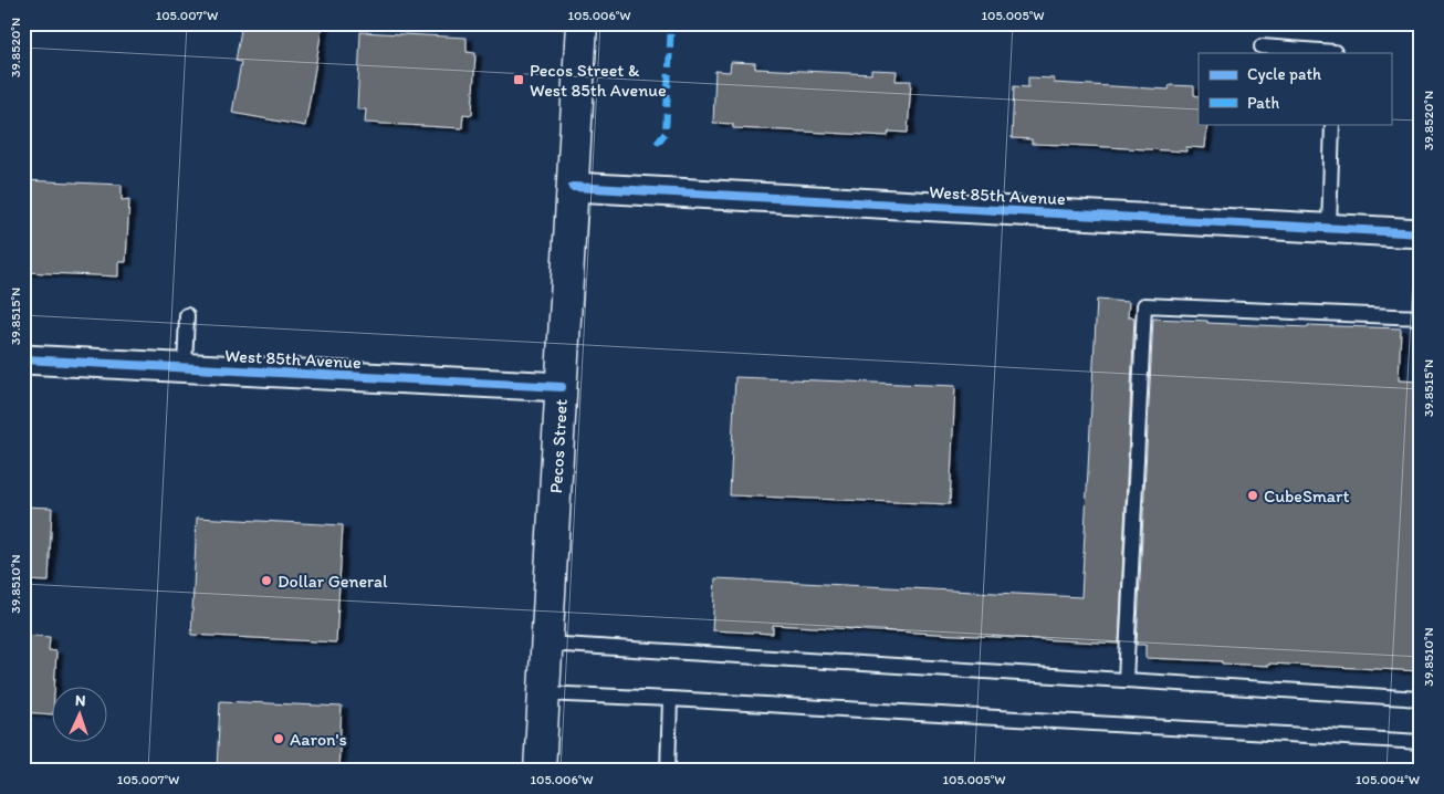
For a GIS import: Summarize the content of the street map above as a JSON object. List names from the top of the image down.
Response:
{
  "streets": {
    "main road": ["Pecos Street"],
    "street": ["West 85th Avenue"]
  },
  "crossings": [
    ["West 85th Avenue", "Pecos Street"]
  ],
  "places": {
    "transit": ["Pecos Street & West 85th Avenue"],
    "other": ["CubeSmart", "Dollar General", "Aaron's"]
  },
  "legend": ["Cycle path", "Path"],
  "north": "top",
  "coordinates": [
    "105.007°W",
    "105.006°W",
    "105.005°W",
    "39.8520°N",
    "39.8515°N",
    "39.8510°N",
    "105.004°W"
  ]
}
